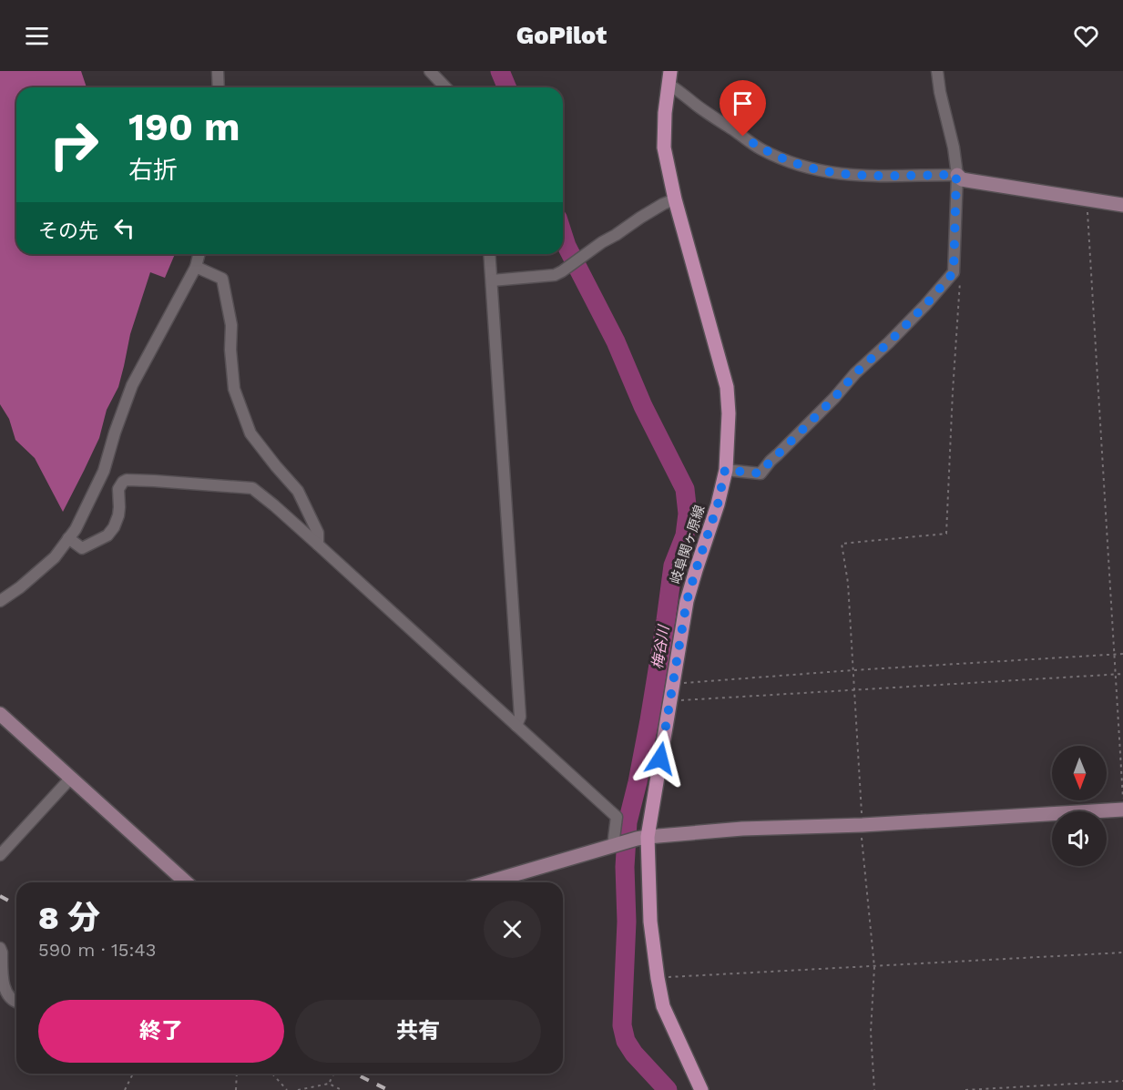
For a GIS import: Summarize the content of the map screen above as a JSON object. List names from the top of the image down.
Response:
{
  "streets": {
    "main road": ["岐阜関ヶ原線"]
  },
  "water": ["梅谷川"],
  "north": "bottom",
  "page": {
    "header": "GoPilot",
    "turn": ["190 m", "右折"],
    "then": "その先",
    "heading": ["8 分", "590 m · 15:43"],
    "buttons": ["終了", "共有"]
  }
}
